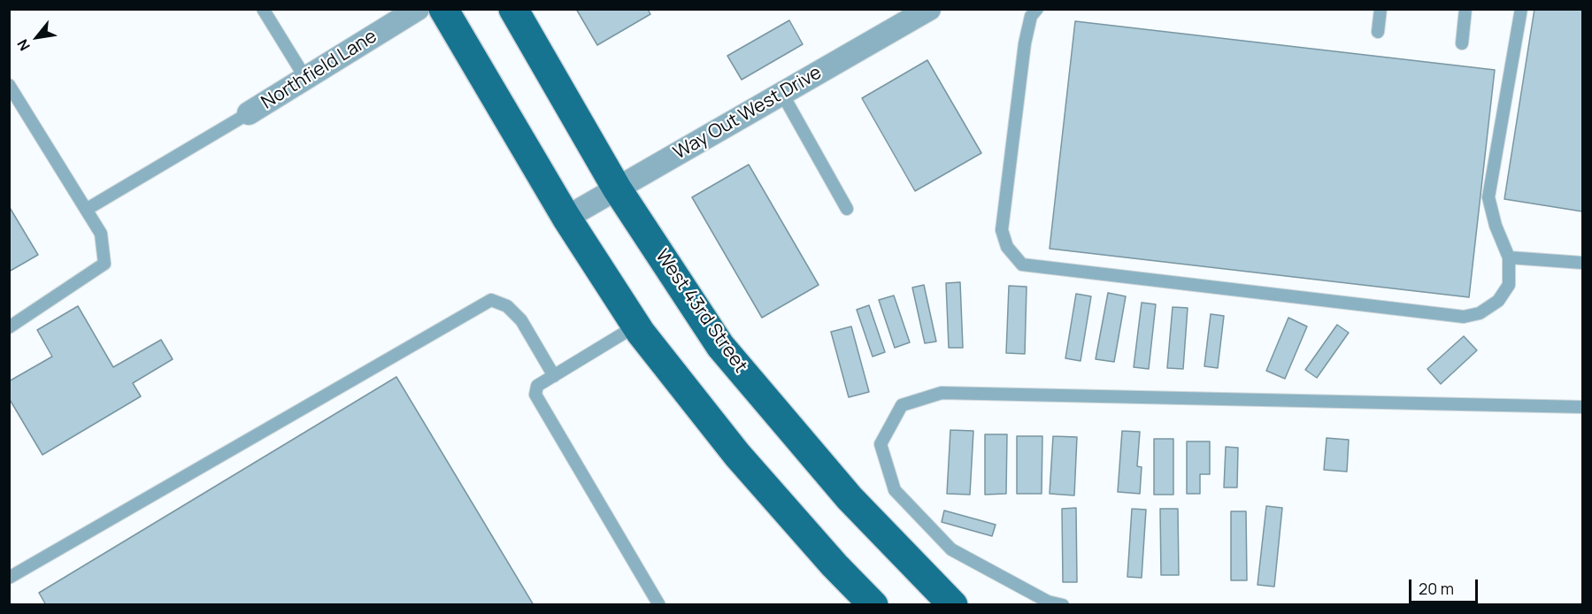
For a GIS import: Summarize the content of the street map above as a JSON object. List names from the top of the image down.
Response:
{
  "streets": {
    "main road": ["West 43rd Street"],
    "street": ["Northfield Lane", "Way Out West Drive"]
  },
  "crossings": [
    ["Way Out West Drive", "West 43rd Street"]
  ],
  "scale_bar": "20 m",
  "north": "bottom left"
}
